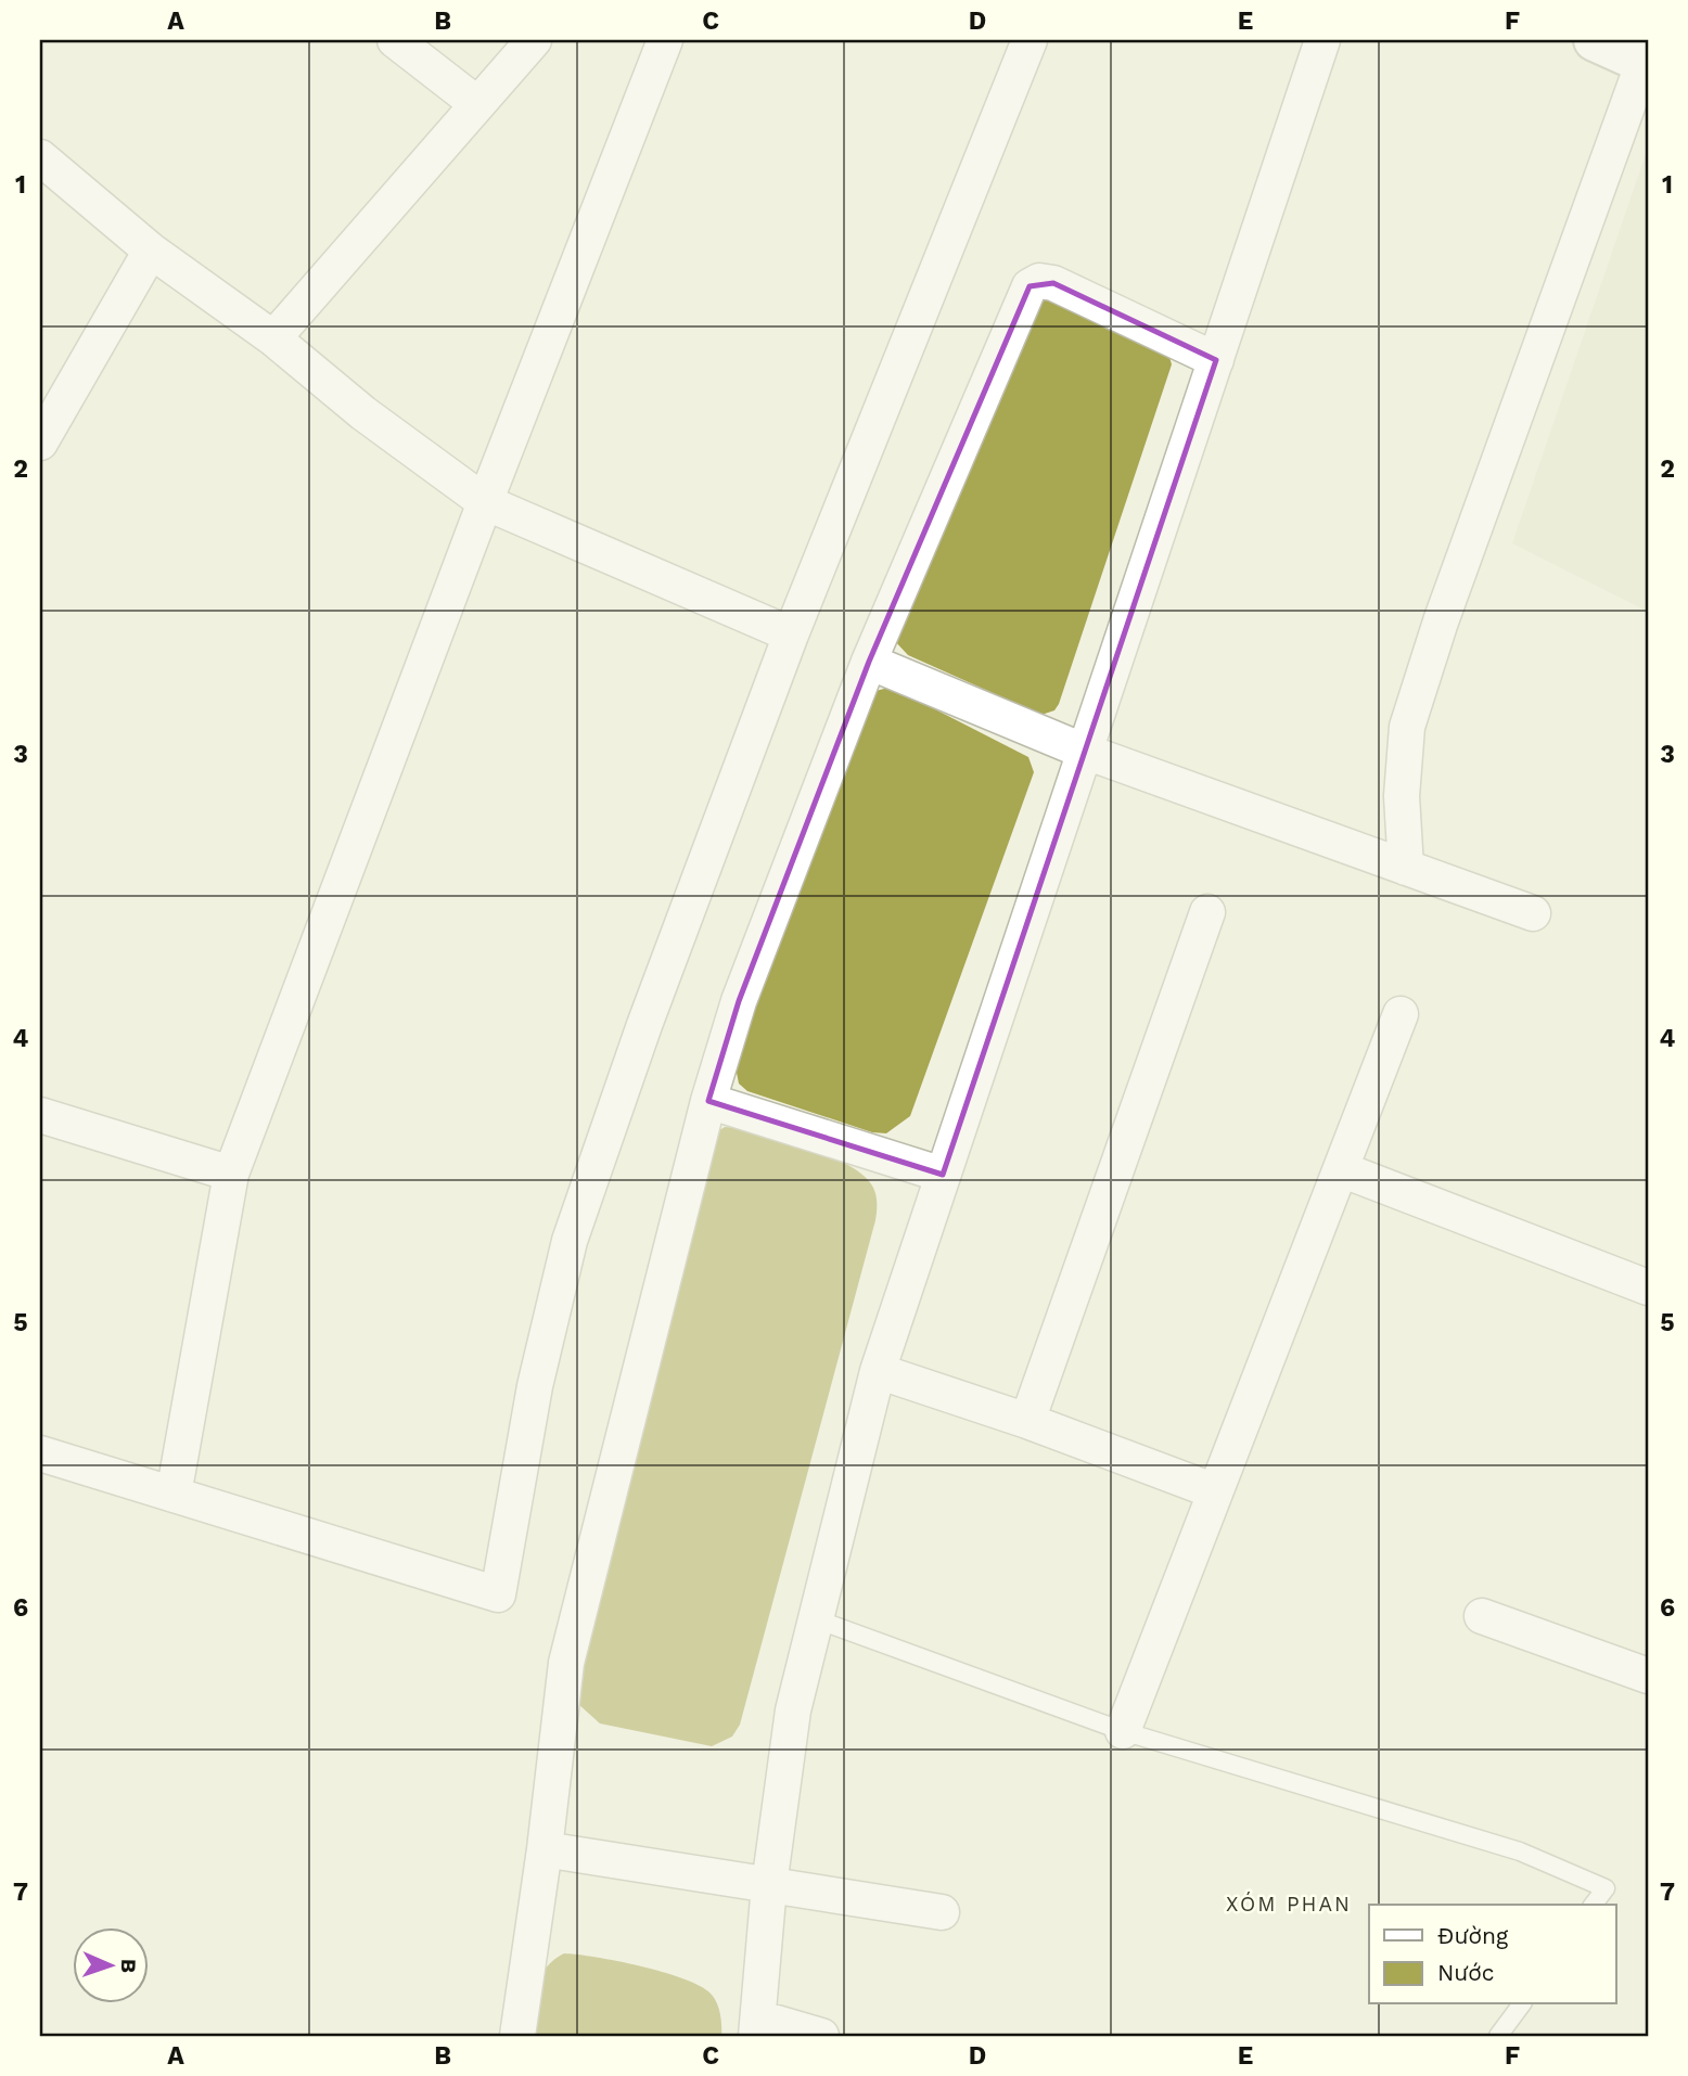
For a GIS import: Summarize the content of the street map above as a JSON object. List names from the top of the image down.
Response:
{
  "districts": ["XÓM PHAN"],
  "legend": ["Đường", "Nước"],
  "north": "right",
  "grid": {
    "columns": [
      "A",
      "B",
      "C",
      "D",
      "E",
      "F"
    ],
    "rows": [
      "1",
      "2",
      "3",
      "4",
      "5",
      "6",
      "7"
    ]
  }
}
